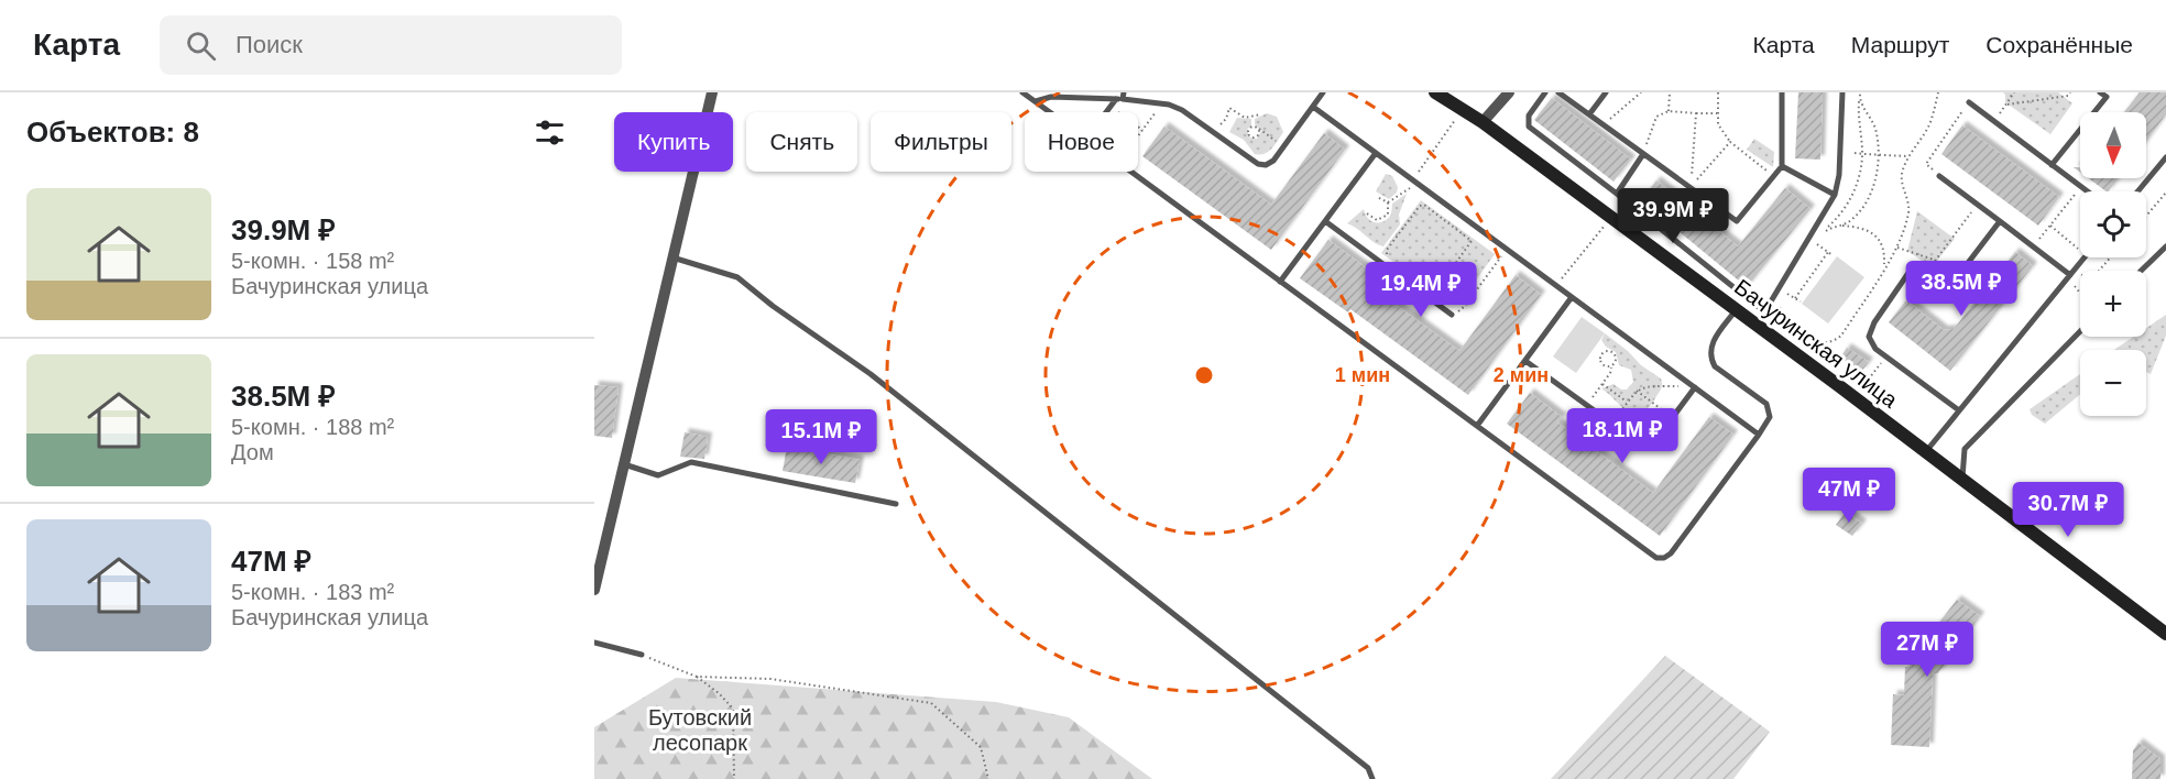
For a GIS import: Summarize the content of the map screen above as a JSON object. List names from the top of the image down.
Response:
{
  "streets": {
    "street": ["Бачуринская улица"]
  },
  "parks": ["Бутовский лесопарк"],
  "north": "bottom",
  "page": {
    "header": "Карта",
    "search": "Поиск",
    "nav": ["Карта", "Маршрут", "Сохранённые"],
    "heading": "Объектов: 8",
    "map_buttons": ["+", "−"],
    "chip": [
      "Купить",
      "Снять",
      "Фильтры",
      "Новое"
    ],
    "list": [
      {
        "name": "39.9M ₽",
        "note": "5-комн. · 158 m² · Бачуринская улица"
      },
      {
        "name": "38.5M ₽",
        "note": "5-комн. · 188 m² · Дом"
      },
      {
        "name": "47M ₽",
        "note": "5-комн. · 183 m² · Бачуринская улица"
      }
    ],
    "price": [
      "39.9M ₽",
      "38.5M ₽",
      "19.4M ₽",
      "18.1M ₽",
      "15.1M ₽",
      "47M ₽",
      "30.7M ₽",
      "27M ₽"
    ]
  },
  "rings": ["1 мин", "2 мин"]
}
